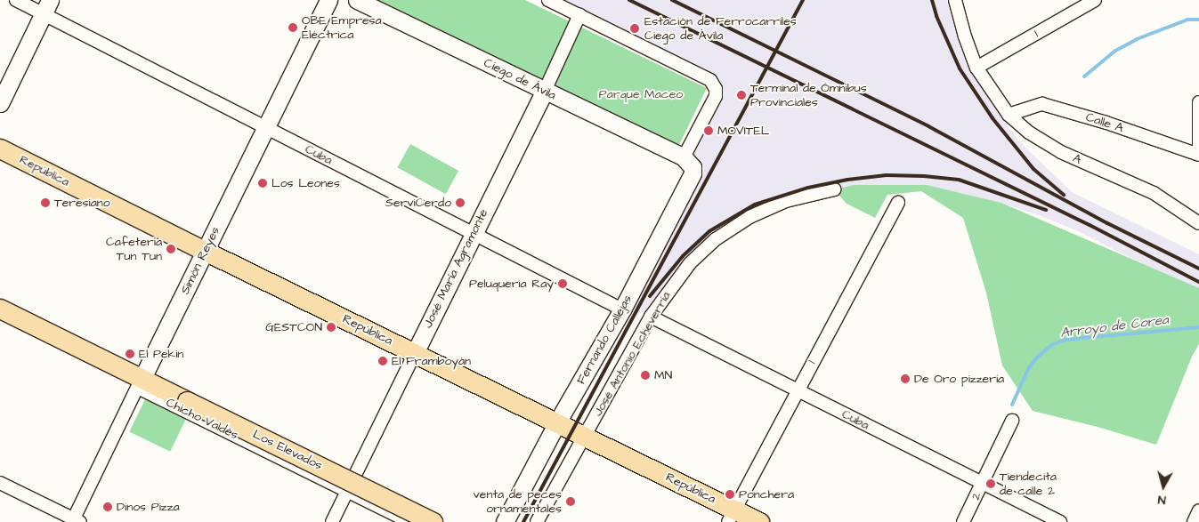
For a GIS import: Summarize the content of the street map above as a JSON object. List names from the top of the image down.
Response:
{
  "streets": {
    "main road": ["República", "Los Elevados"],
    "street": [
      "1",
      "Ciego de Ávila",
      "Calle A",
      "Cuba",
      "A",
      "Simón Reyes",
      "José María Agramonte",
      "Fernando Callejas",
      "José Antonio Echeverría",
      "Chicho Valdés",
      "2"
    ]
  },
  "crossings": [
    ["1", "Cuba"],
    ["1", "A"],
    ["1", "República"],
    ["Ciego de Ávila", "José María Agramonte"],
    ["Ciego de Ávila", "Fernando Callejas"],
    ["Calle A", "A"],
    ["Cuba", "Simón Reyes"],
    ["Cuba", "José María Agramonte"],
    ["Cuba", "Fernando Callejas"],
    ["Cuba", "José Antonio Echeverría"],
    ["Cuba", "2"],
    ["República", "Simón Reyes"],
    ["República", "José María Agramonte"],
    ["República", "Fernando Callejas"],
    ["República", "José Antonio Echeverría"],
    ["Simón Reyes", "Chicho Valdés"],
    ["Simón Reyes", "Los Elevados"],
    ["José María Agramonte", "Chicho Valdés"],
    ["Chicho Valdés", "Los Elevados"]
  ],
  "water": ["Arroyo de Corea"],
  "parks": ["Parque Maceo"],
  "places": [
    "OBE Empresa Eléctrica",
    "Estación de Ferrocarriles Ciego de Ávila",
    "Terminal de Ómnibus Provinciales",
    "MOVITEL",
    "Los Leones",
    "Teresiano",
    "ServiCerdo",
    "Cafeteria Tun Tun",
    "Peluqueria Ray",
    "GESTCON",
    "El Pekin",
    "El Framboyán",
    "MN",
    "De Oro pizzería",
    "Tiendecita de calle 2",
    "Ponchera",
    "venta de peces ornamentales",
    "Dinos Pizza"
  ],
  "north": "bottom"
}
